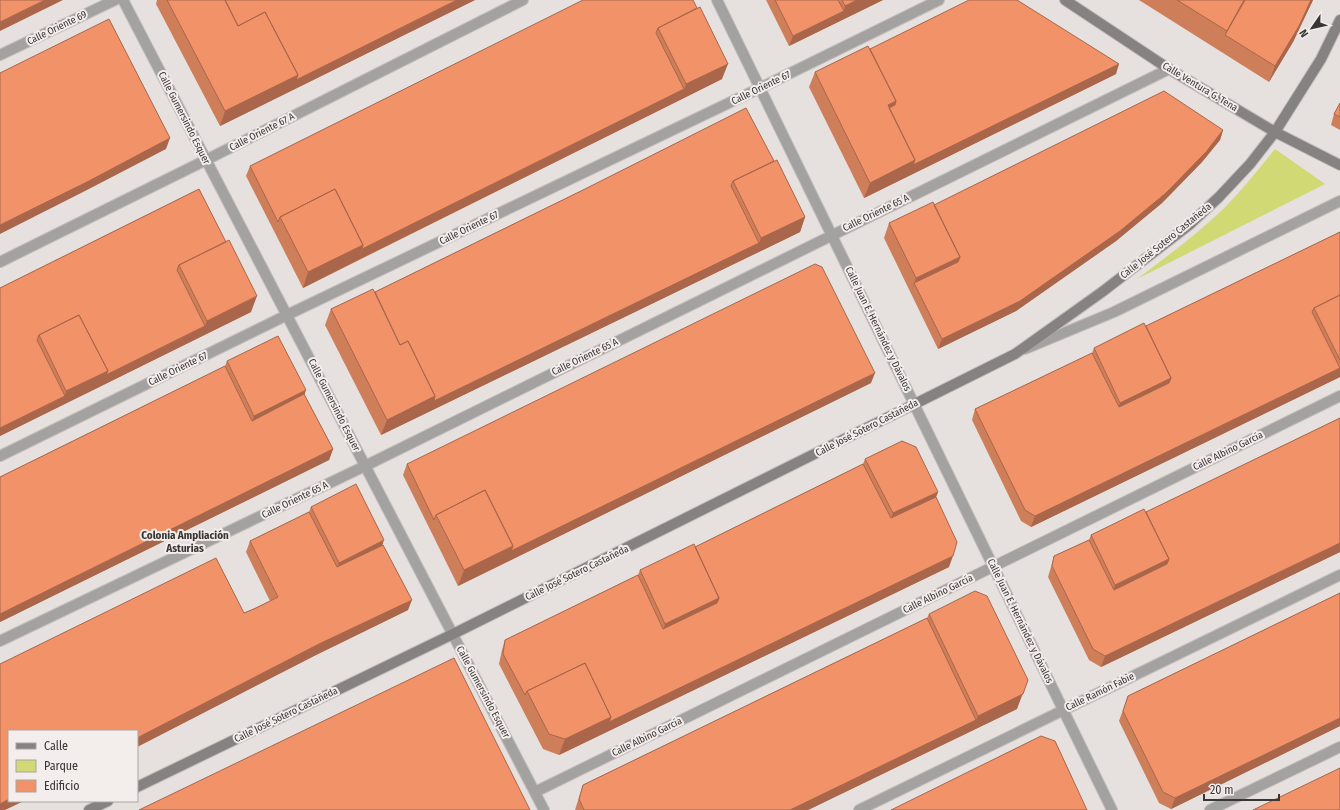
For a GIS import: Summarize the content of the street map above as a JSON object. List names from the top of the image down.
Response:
{
  "streets": {
    "street": [
      "Calle Oriente 69",
      "Calle Ventura G. Tena",
      "Calle Oriente 67",
      "Calle Gumersindo Esquer",
      "Calle Oriente 67 A",
      "Calle Oriente 65 A",
      "Calle José Sotero Castañeda",
      "Calle Juan E. Hernández y Dávalos",
      "Calle Albino García",
      "Calle Ramón Fabie"
    ]
  },
  "crossings": [
    ["Calle Ventura G. Tena", "Calle Oriente 65 A"],
    ["Calle Ventura G. Tena", "Calle José Sotero Castañeda"],
    ["Calle Oriente 67", "Calle Gumersindo Esquer"],
    ["Calle Oriente 67", "Calle Juan E. Hernández y Dávalos"],
    ["Calle Gumersindo Esquer", "Calle Oriente 67 A"],
    ["Calle Gumersindo Esquer", "Calle Oriente 65 A"],
    ["Calle Gumersindo Esquer", "Calle José Sotero Castañeda"],
    ["Calle Gumersindo Esquer", "Calle Albino García"],
    ["Calle Oriente 65 A", "Calle Juan E. Hernández y Dávalos"],
    ["Calle José Sotero Castañeda", "Calle Juan E. Hernández y Dávalos"],
    ["Calle Juan E. Hernández y Dávalos", "Calle Albino García"],
    ["Calle Juan E. Hernández y Dávalos", "Calle Ramón Fabie"]
  ],
  "districts": ["Colonia Ampliación Asturias"],
  "legend": ["Calle", "Parque", "Edificio"],
  "scale_bar": "20 m",
  "north": "bottom left"
}
